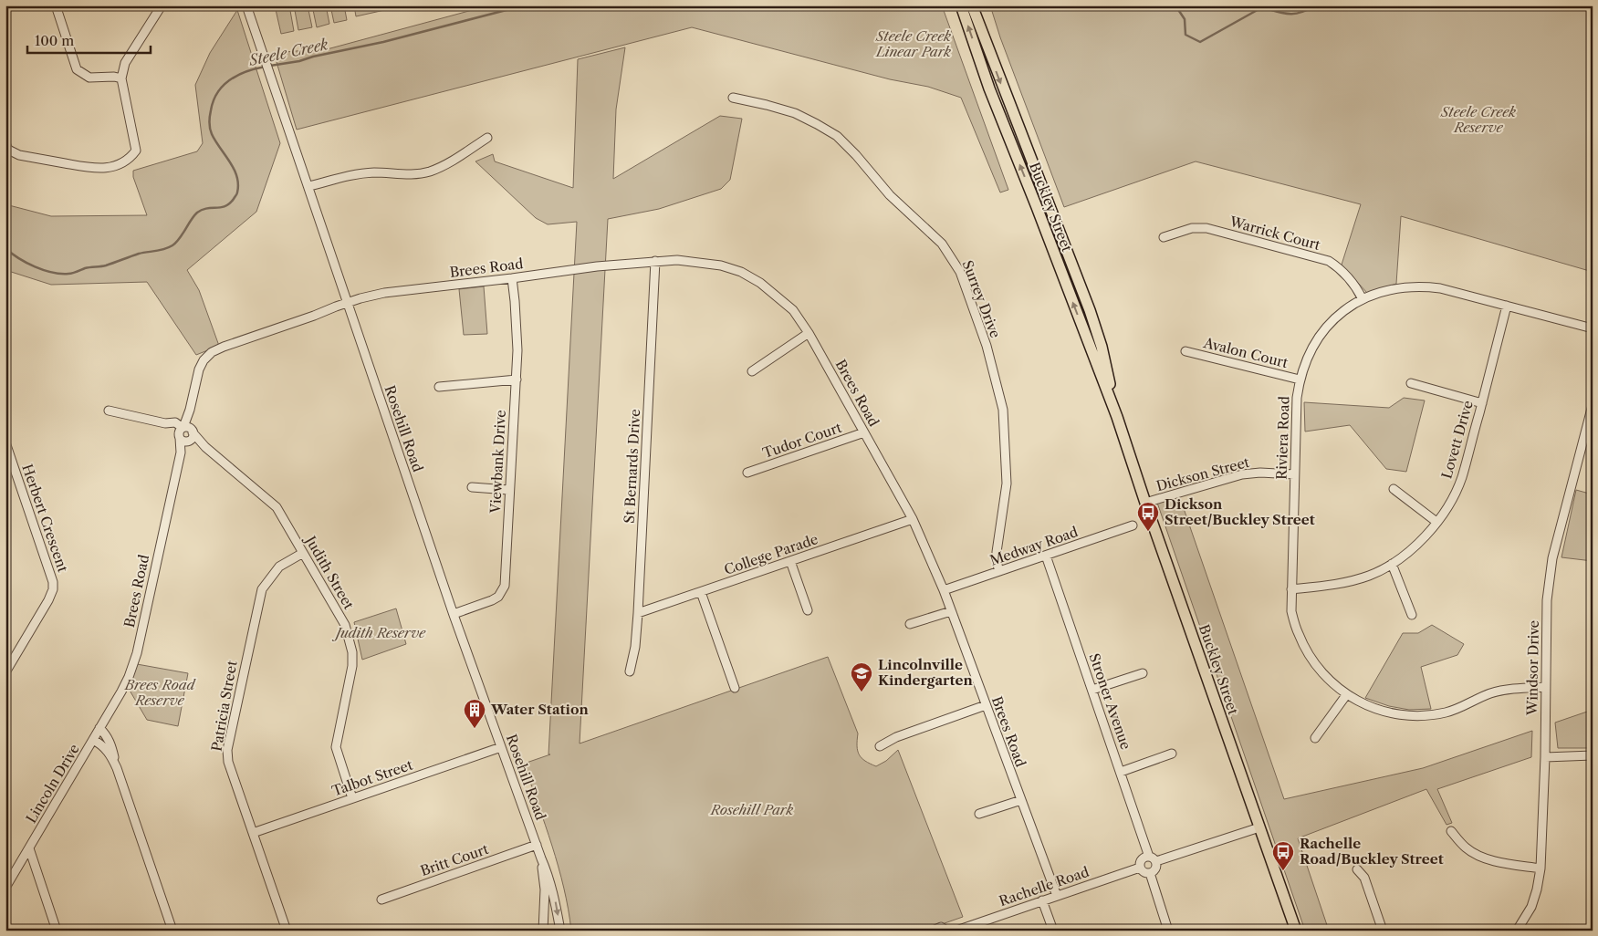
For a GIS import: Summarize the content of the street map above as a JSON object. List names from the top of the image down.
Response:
{
  "streets": {
    "main road": ["Buckley Street"],
    "street": [
      "Warrick Court",
      "Brees Road",
      "Surrey Drive",
      "Avalon Court",
      "Rosehill Road",
      "Riviera Road",
      "Lovett Drive",
      "Tudor Court",
      "Viewbank Drive",
      "St Bernards Drive",
      "Dickson Street",
      "Herbert Crescent",
      "Medway Road",
      "College Parade",
      "Judith Street",
      "Windsor Drive",
      "Stroner Avenue",
      "Patricia Street",
      "Talbot Street",
      "Lincoln Drive",
      "Britt Court",
      "Rachelle Road"
    ]
  },
  "crossings": [
    ["Buckley Street", "Dickson Street"],
    ["Warrick Court", "Riviera Road"],
    ["Brees Road", "Rosehill Road"],
    ["Brees Road", "Tudor Court"],
    ["Brees Road", "Viewbank Drive"],
    ["Brees Road", "St Bernards Drive"],
    ["Brees Road", "Medway Road"],
    ["Brees Road", "College Parade"],
    ["Brees Road", "Judith Street"],
    ["Brees Road", "Lincoln Drive"],
    ["Brees Road", "Rachelle Road"],
    ["Surrey Drive", "Medway Road"],
    ["Avalon Court", "Riviera Road"],
    ["Rosehill Road", "Viewbank Drive"],
    ["Rosehill Road", "Talbot Street"],
    ["Rosehill Road", "Britt Court"],
    ["Riviera Road", "Lovett Drive"],
    ["Riviera Road", "Dickson Street"],
    ["Riviera Road", "Windsor Drive"],
    ["St Bernards Drive", "College Parade"],
    ["Medway Road", "Stroner Avenue"],
    ["Judith Street", "Patricia Street"],
    ["Judith Street", "Talbot Street"],
    ["Stroner Avenue", "Rachelle Road"],
    ["Patricia Street", "Talbot Street"]
  ],
  "water": ["Steele Creek"],
  "parks": [
    "Steele Creek Linear Park",
    "Steele Creek Reserve",
    "Judith Reserve",
    "Brees Road Reserve",
    "Rosehill Park"
  ],
  "places": {
    "bus stop": ["Dickson Street/Buckley Street", "Rachelle Road/Buckley Street"],
    "school or university": ["Lincolnville Kindergarten"],
    "building": ["Water Station"]
  },
  "scale_bar": "100 m"
}
